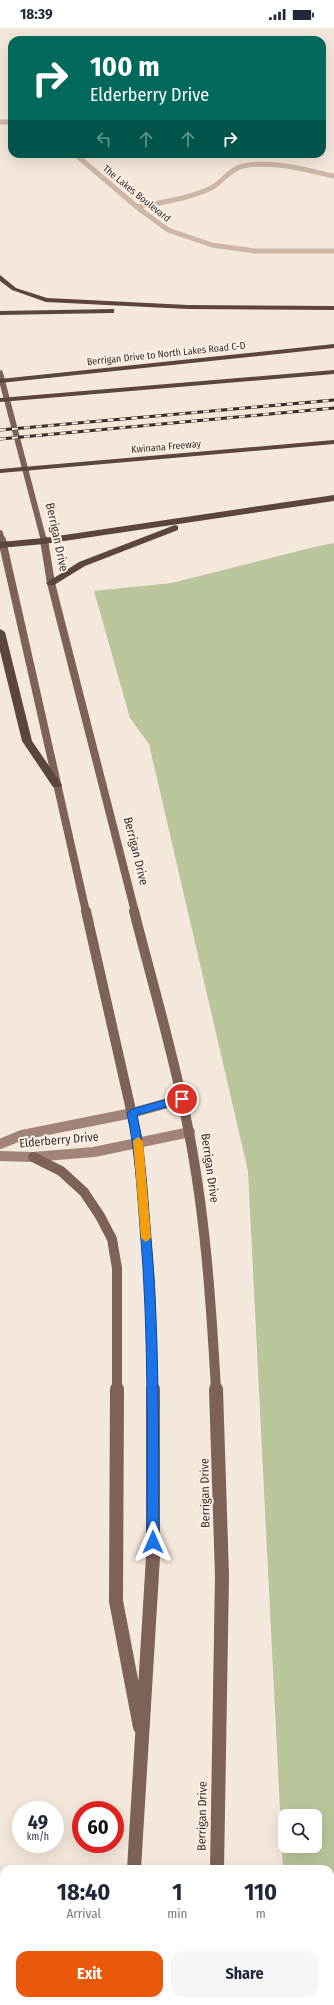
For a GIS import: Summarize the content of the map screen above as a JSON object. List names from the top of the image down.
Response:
{
  "streets": {
    "highway": ["Berrigan Drive to North Lakes Road C-D", "Kwinana Freeway"],
    "main road": ["Berrigan Drive"],
    "street": ["The Lakes Boulevard", "Elderberry Drive"]
  },
  "crossings": [
    ["Berrigan Drive", "Elderberry Drive"]
  ],
  "page": {
    "status": "18:39",
    "turn": ["100 m", "Elderberry Drive"],
    "speed": "49 km/h",
    "limit": "60",
    "eta": [
      "18:40",
      "Arrival",
      "1",
      "min",
      "110",
      "m"
    ],
    "buttons": ["Exit", "Share"]
  }
}
